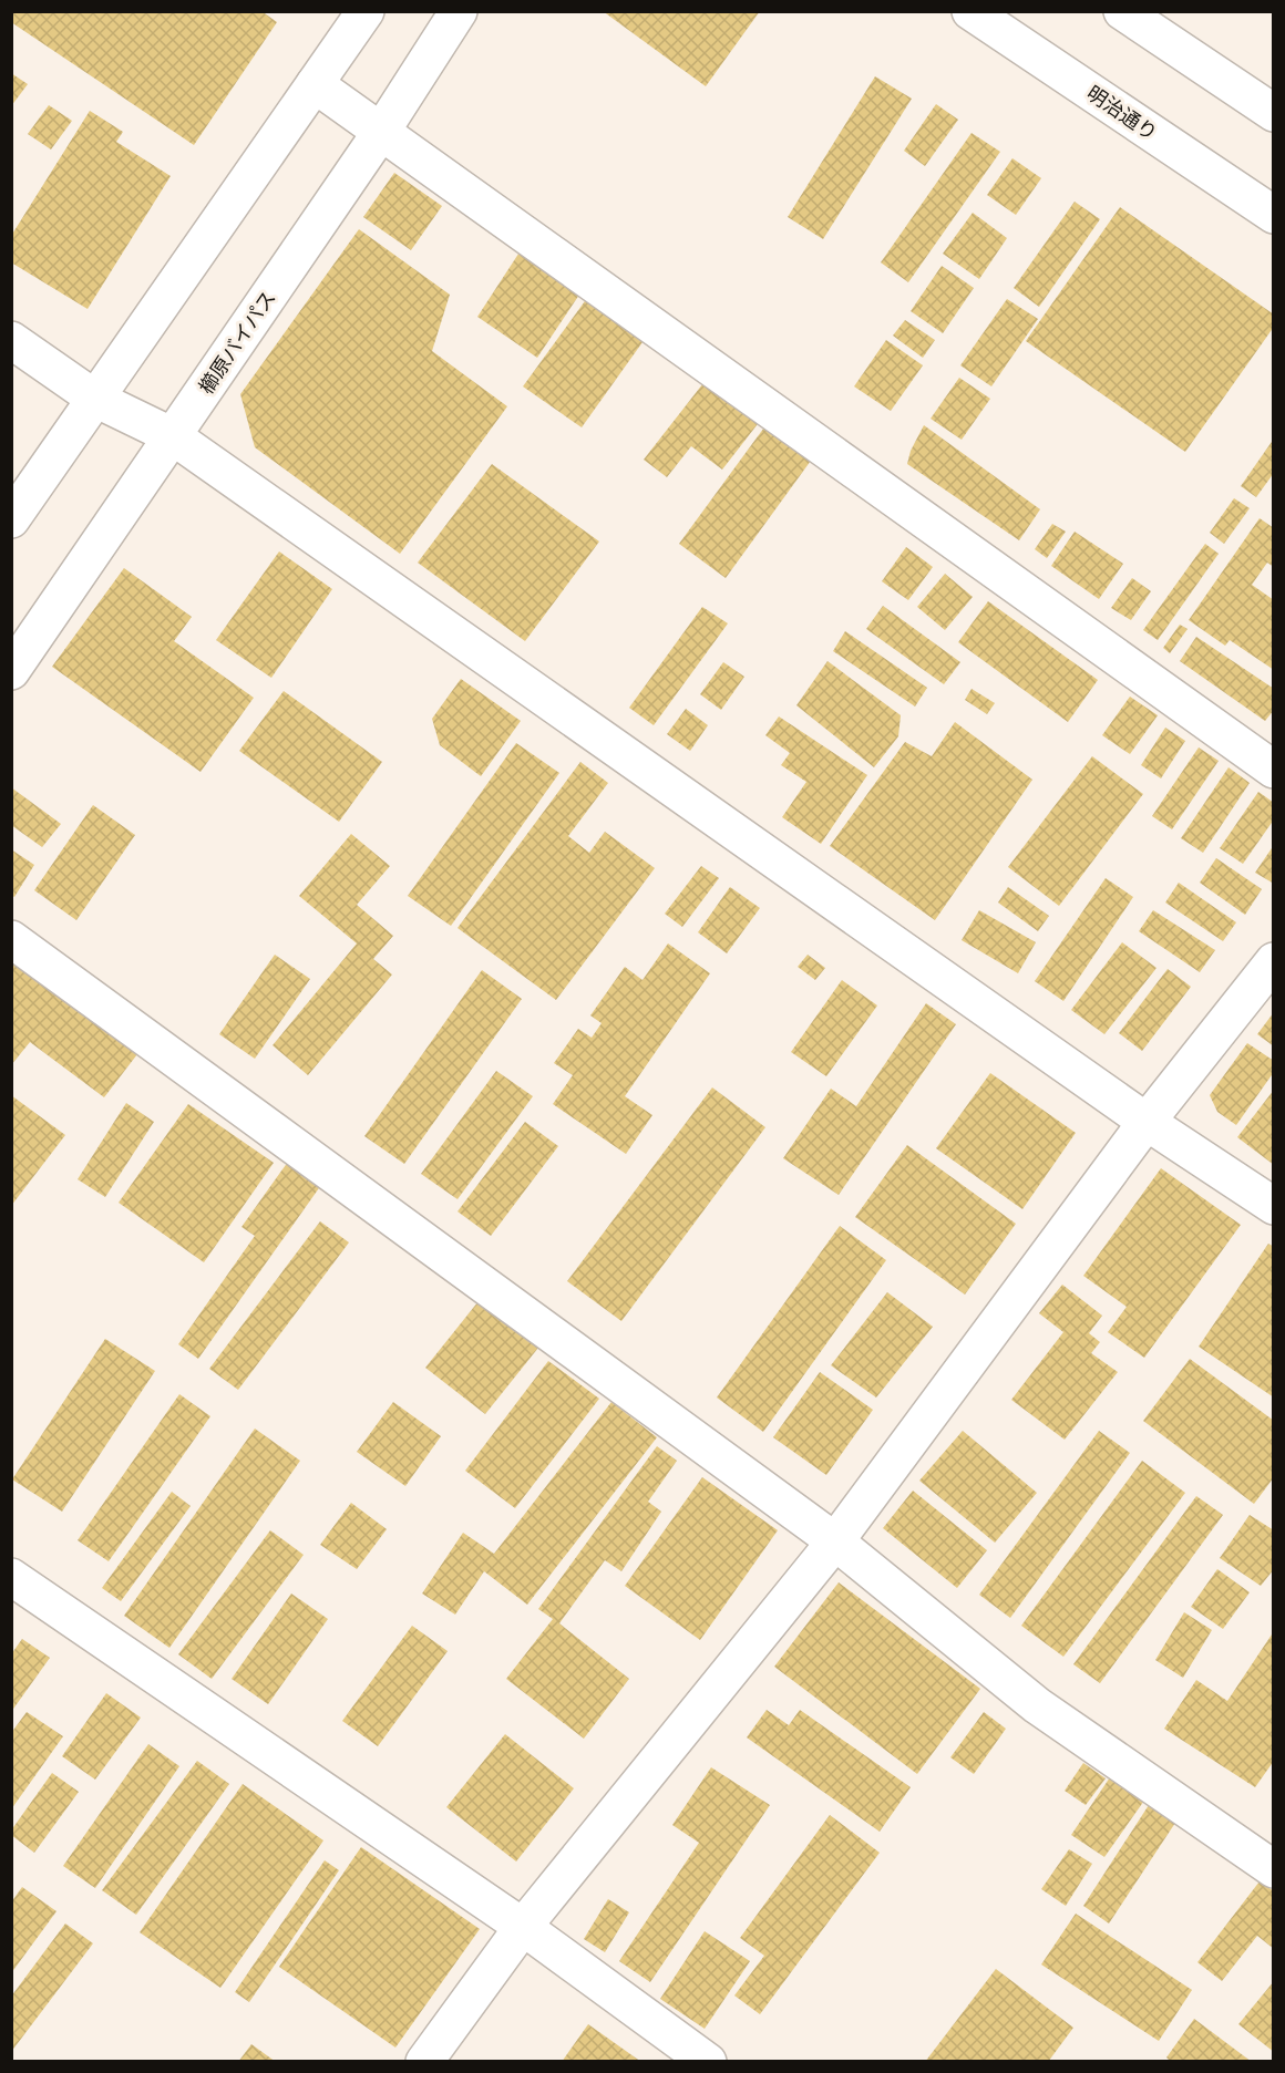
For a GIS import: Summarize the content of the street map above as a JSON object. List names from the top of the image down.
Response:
{
  "streets": {
    "main road": ["明治通り", "櫛原バイパス"]
  }
}
